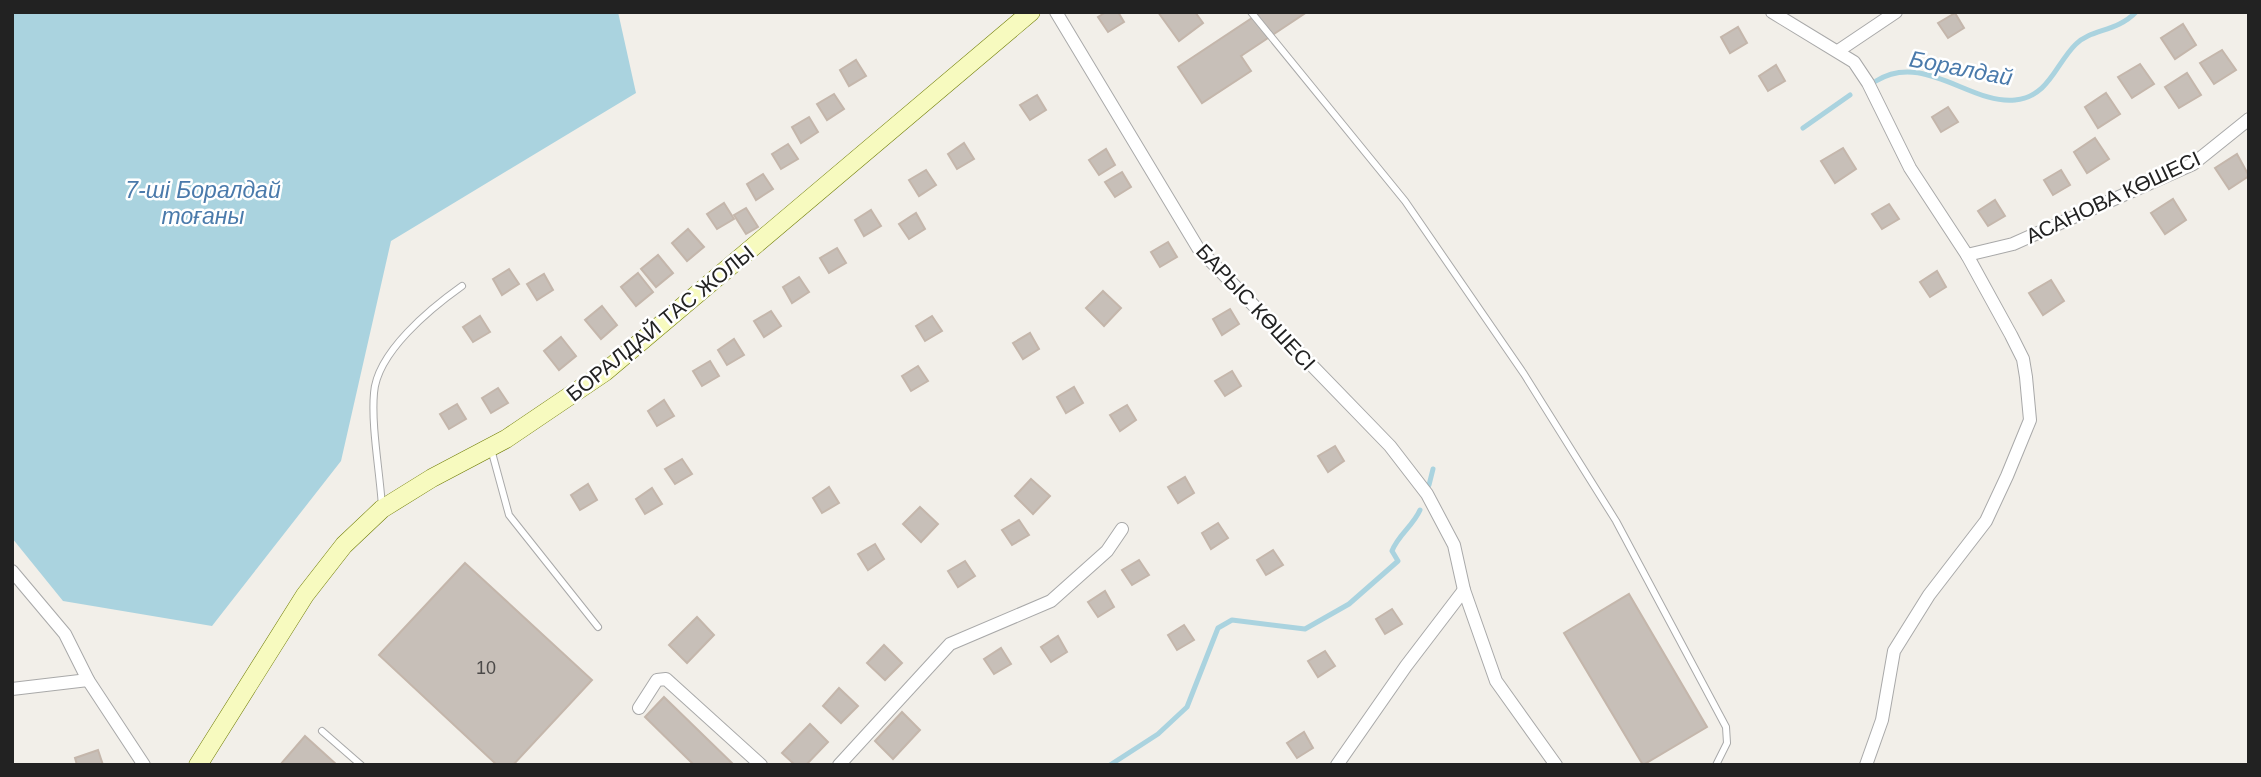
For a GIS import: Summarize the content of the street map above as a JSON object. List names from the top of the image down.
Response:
{
  "streets": {
    "main road": ["БОРАЛДАЙ ТАС ЖОЛЫ"],
    "street": ["АСАНОВА КӨШЕСІ", "БАРЫС КӨШЕСІ"]
  },
  "water": ["Боралдай", "7-ші Боралдай тоғаны"],
  "house_numbers": ["10"]
}
